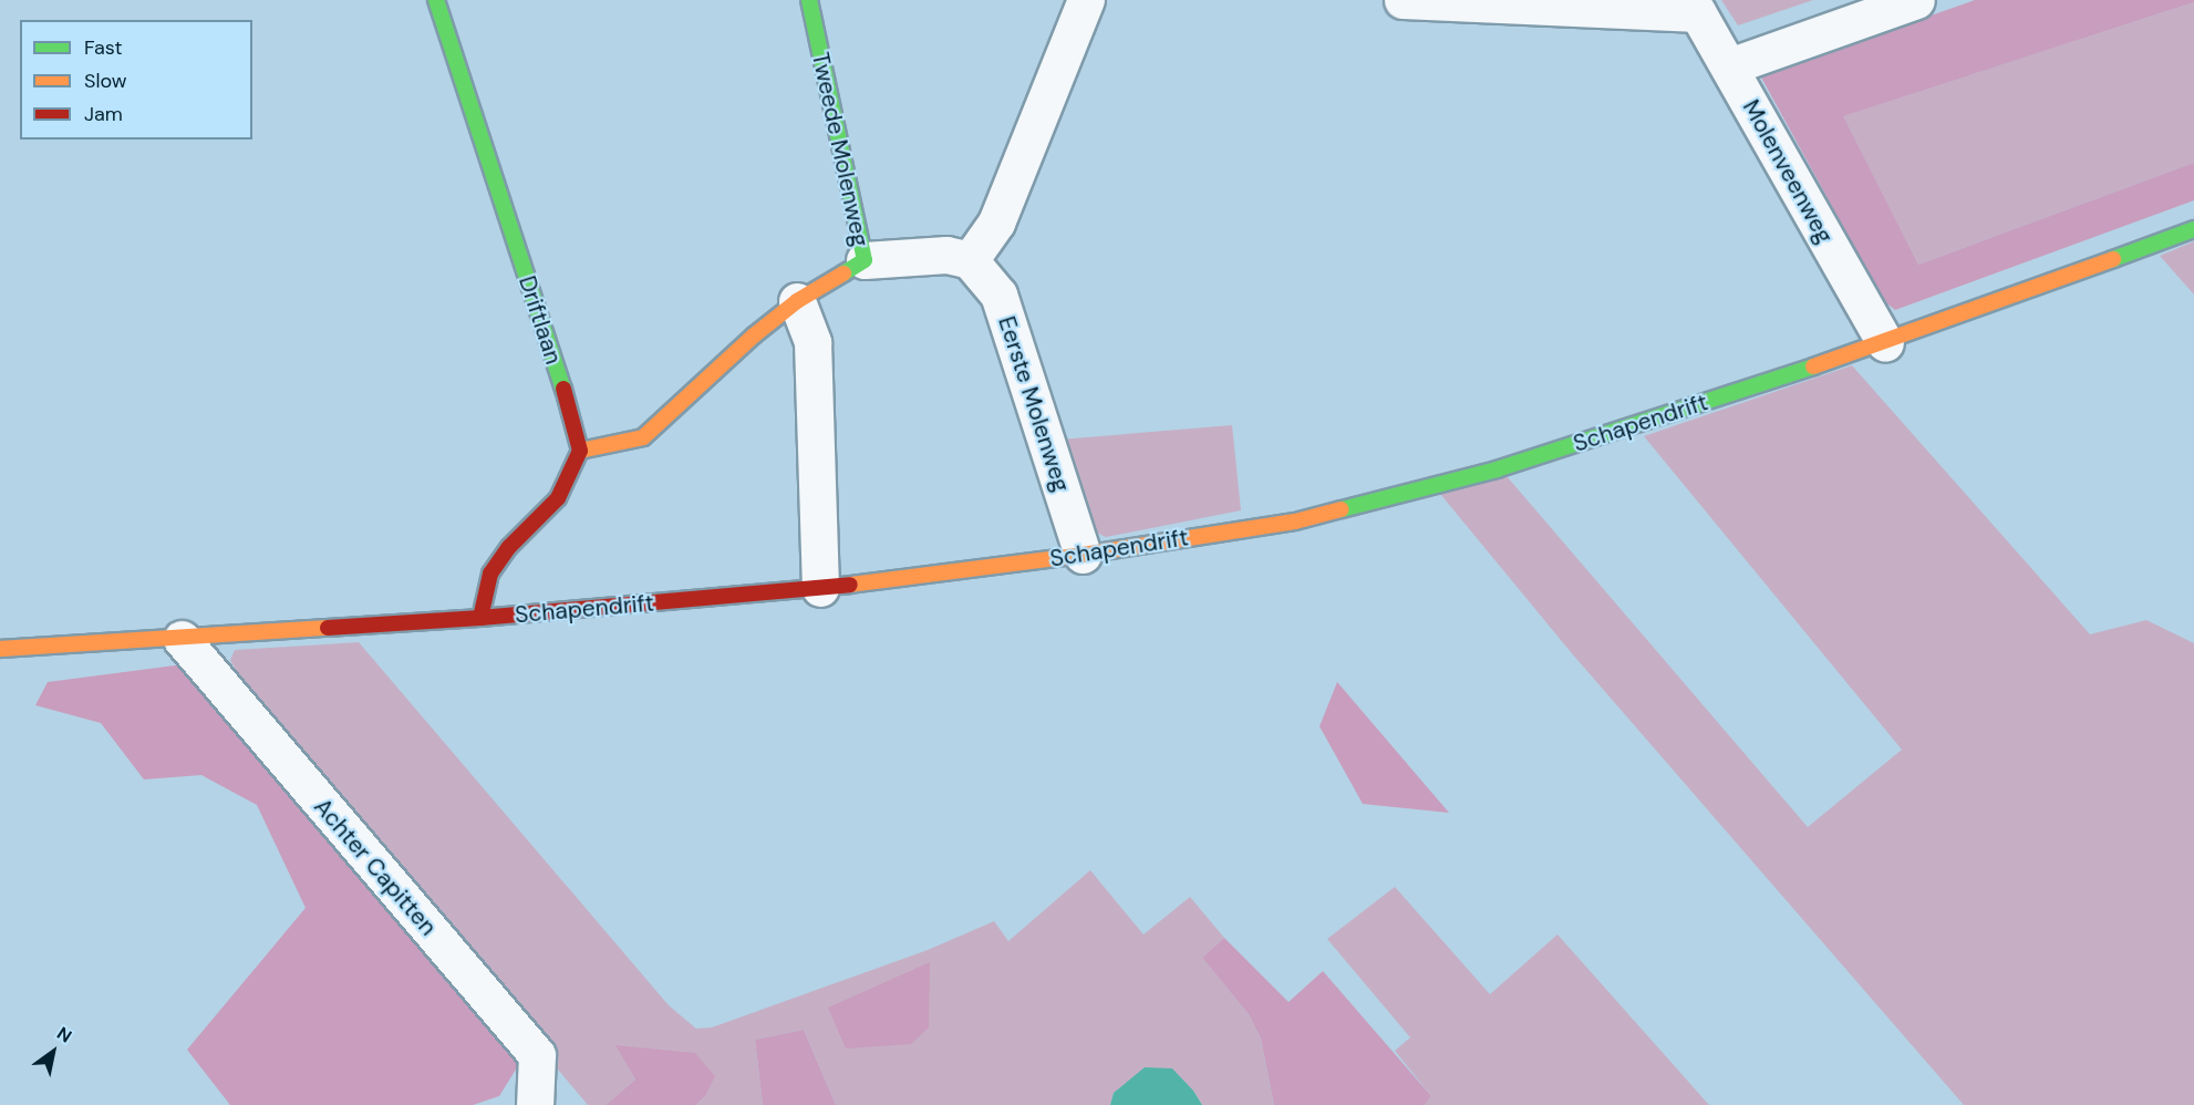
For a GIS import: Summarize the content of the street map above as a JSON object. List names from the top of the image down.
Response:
{
  "streets": {
    "street": [
      "Tweede Molenweg",
      "Molenveenweg",
      "Driftlaan",
      "Eerste Molenweg",
      "Schapendrift",
      "Achter Capitten"
    ]
  },
  "crossings": [
    ["Tweede Molenweg", "Driftlaan"],
    ["Molenveenweg", "Schapendrift"],
    ["Eerste Molenweg", "Schapendrift"],
    ["Schapendrift", "Achter Capitten"]
  ],
  "legend": ["Fast", "Slow", "Jam"],
  "north": "top right"
}
